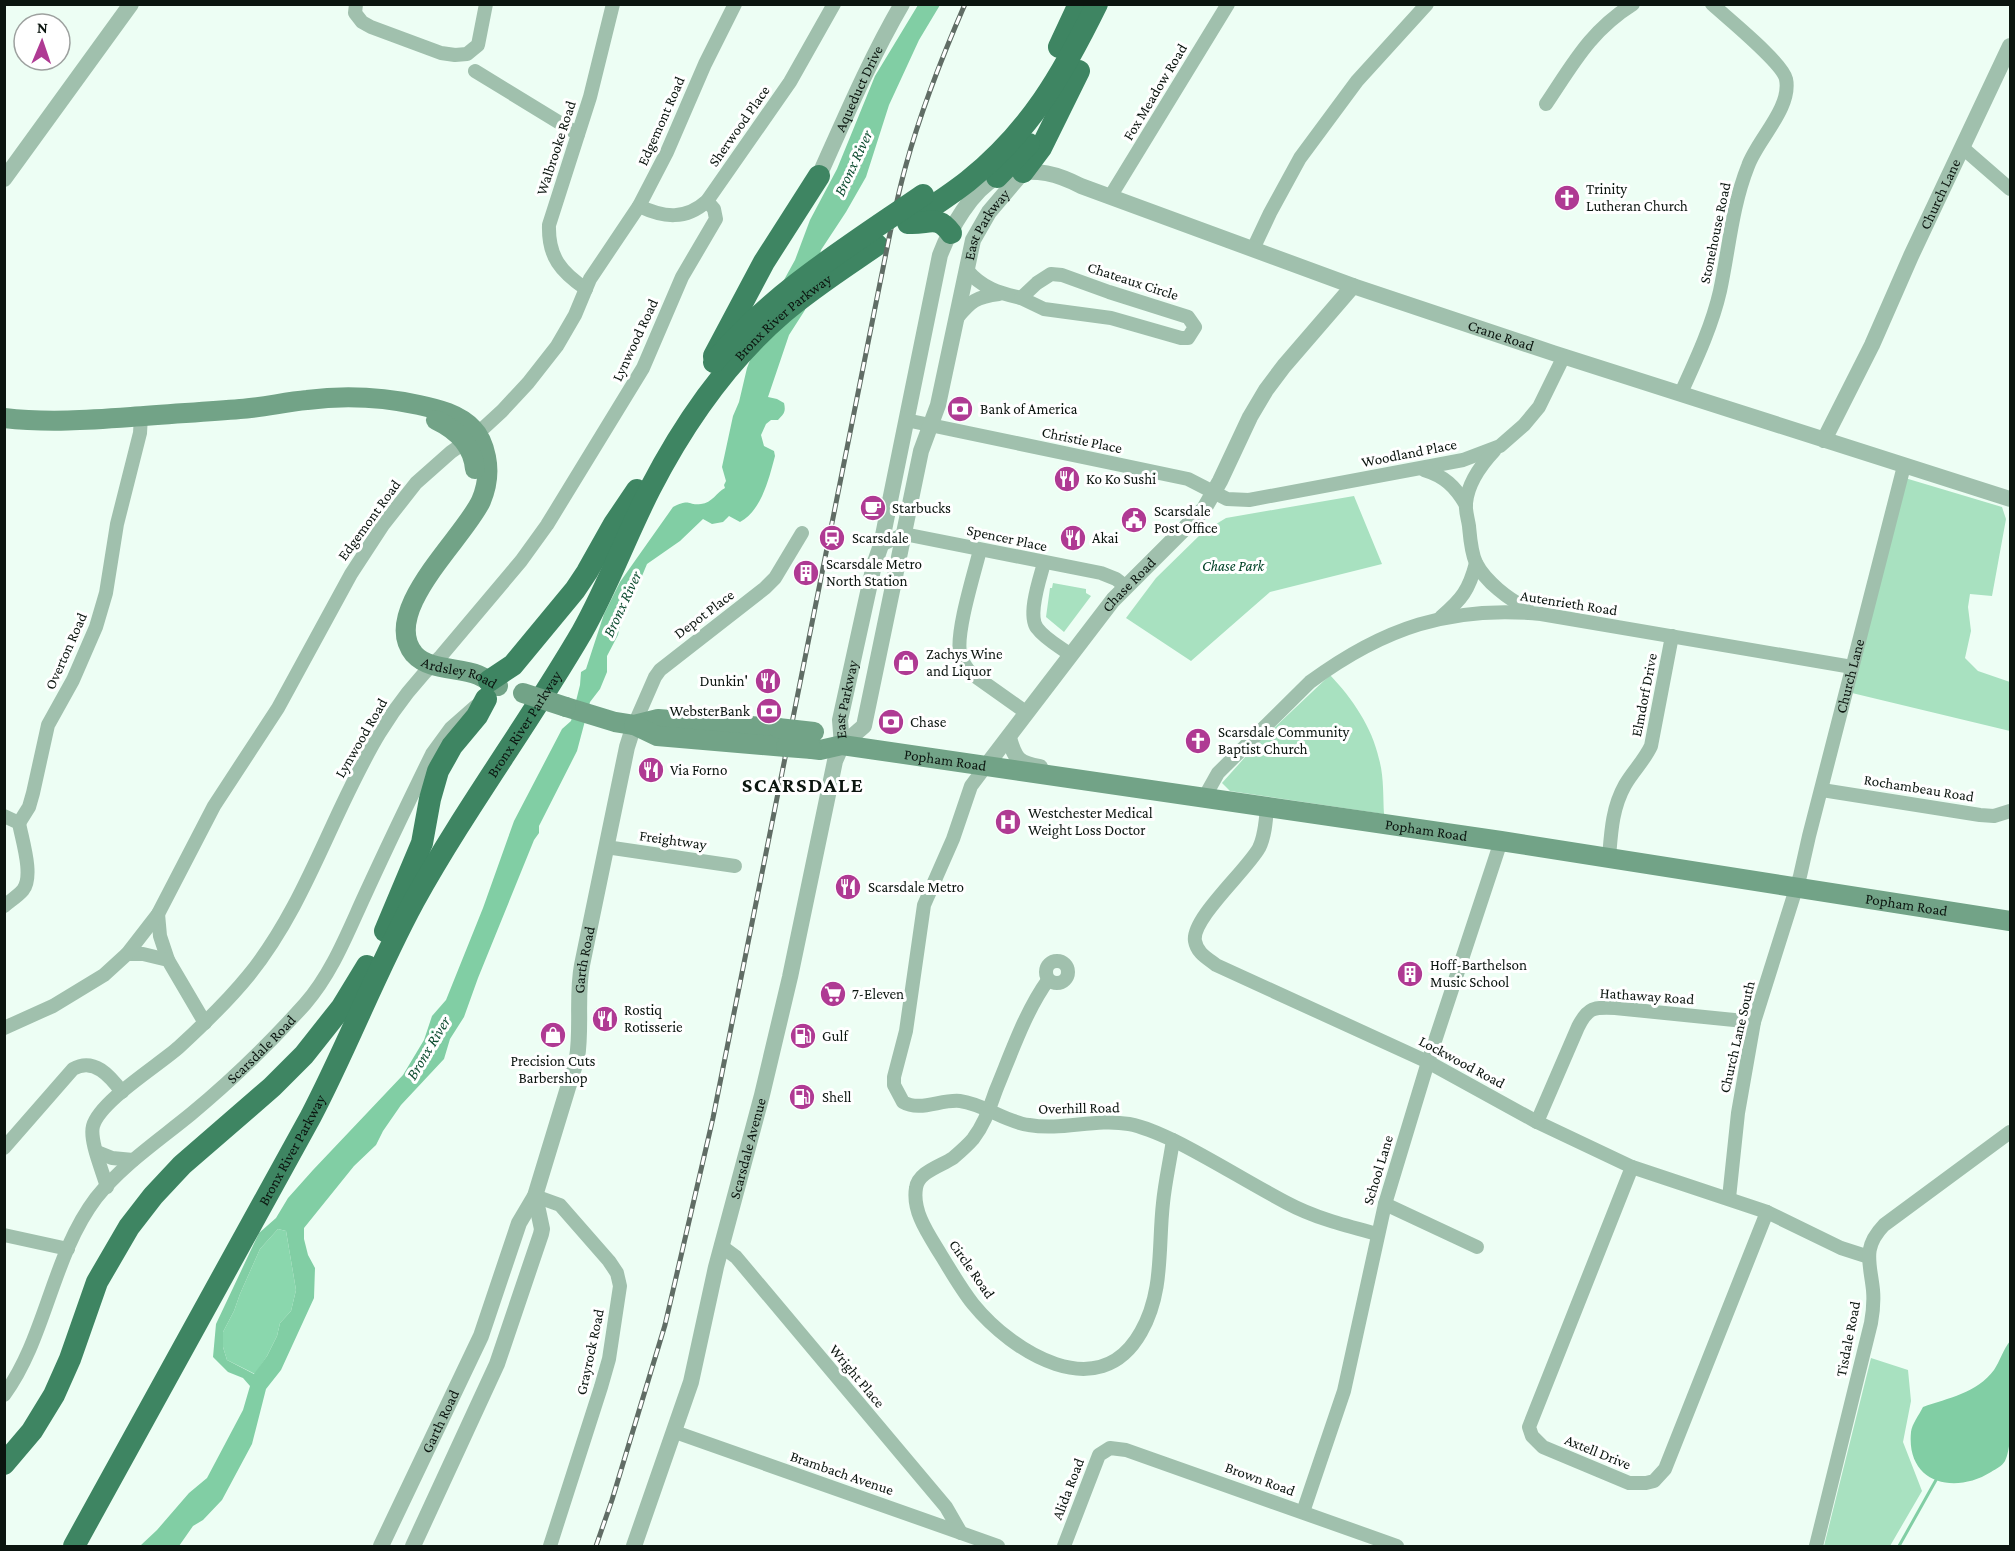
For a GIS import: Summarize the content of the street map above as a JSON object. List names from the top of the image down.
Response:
{
  "streets": {
    "highway": ["Bronx River Parkway"],
    "main road": ["Ardsley Road", "Popham Road"],
    "street": [
      "Aqueduct Drive",
      "Fox Meadow Road",
      "Edgemont Road",
      "Sherwood Place",
      "Walbrooke Road",
      "Church Lane",
      "East Parkway",
      "Stonehouse Road",
      "Chateaux Circle",
      "Crane Road",
      "Lynwood Road",
      "Christie Place",
      "Woodland Place",
      "Spencer Place",
      "Chase Road",
      "Autenrieth Road",
      "Depot Place",
      "Overton Road",
      "Elmdorf Drive",
      "Rochambeau Road",
      "Freightway",
      "Garth Road",
      "Hathaway Road",
      "Church Lane South",
      "Scarsdale Road",
      "Lockwood Road",
      "Overhill Road",
      "Scarsdale Avenue",
      "School Lane",
      "Circle Road",
      "Tisdale Road",
      "Grayrock Road",
      "Wright Place",
      "Axtell Drive",
      "Brambach Avenue",
      "Brown Road",
      "Alida Road"
    ]
  },
  "crossings": [
    ["Fox Meadow Road", "Crane Road"],
    ["Edgemont Road", "Sherwood Place"],
    ["Edgemont Road", "Walbrooke Road"],
    ["Edgemont Road", "Ardsley Road"],
    ["Sherwood Place", "Lynwood Road"],
    ["Church Lane", "Crane Road"],
    ["Church Lane", "Autenrieth Road"],
    ["Church Lane", "Popham Road"],
    ["Church Lane", "Rochambeau Road"],
    ["Church Lane", "Church Lane South"],
    ["East Parkway", "Chateaux Circle"],
    ["East Parkway", "Crane Road"],
    ["East Parkway", "Christie Place"],
    ["East Parkway", "Spencer Place"],
    ["East Parkway", "Popham Road"],
    ["East Parkway", "Scarsdale Avenue"],
    ["Stonehouse Road", "Crane Road"],
    ["Crane Road", "Woodland Place"],
    ["Crane Road", "Chase Road"],
    ["Lynwood Road", "Ardsley Road"],
    ["Lynwood Road", "Scarsdale Road"],
    ["Christie Place", "Woodland Place"],
    ["Christie Place", "Chase Road"],
    ["Woodland Place", "Chase Road"],
    ["Spencer Place", "Chase Road"],
    ["Chase Road", "Popham Road"],
    ["Chase Road", "Overhill Road"],
    ["Autenrieth Road", "Elmdorf Drive"],
    ["Autenrieth Road", "Popham Road"],
    ["Depot Place", "Popham Road"],
    ["Depot Place", "Garth Road"],
    ["Ardsley Road", "Popham Road"],
    ["Ardsley Road", "Scarsdale Road"],
    ["Elmdorf Drive", "Popham Road"],
    ["Popham Road", "Garth Road"],
    ["Popham Road", "Church Lane South"],
    ["Popham Road", "Scarsdale Road"],
    ["Popham Road", "Lockwood Road"],
    ["Popham Road", "Overhill Road"],
    ["Popham Road", "Scarsdale Avenue"],
    ["Popham Road", "School Lane"],
    ["Freightway", "Garth Road"],
    ["Garth Road", "Grayrock Road"],
    ["Hathaway Road", "Church Lane South"],
    ["Hathaway Road", "Lockwood Road"],
    ["Church Lane South", "Lockwood Road"],
    ["Lockwood Road", "School Lane"],
    ["Lockwood Road", "Tisdale Road"],
    ["Lockwood Road", "Axtell Drive"],
    ["Overhill Road", "School Lane"],
    ["Overhill Road", "Circle Road"],
    ["Scarsdale Avenue", "Wright Place"],
    ["Scarsdale Avenue", "Brambach Avenue"],
    ["School Lane", "Brown Road"],
    ["Wright Place", "Brambach Avenue"],
    ["Brown Road", "Alida Road"]
  ],
  "districts": ["SCARSDALE"],
  "water": ["Bronx River"],
  "parks": ["Chase Park"],
  "places": {
    "church": ["Trinity Lutheran Church", "Scarsdale Community Baptist Church"],
    "bank": ["Bank of America", "WebsterBank", "Chase"],
    "restaurant": [
      "Ko Ko Sushi",
      "Akai",
      "Dunkin'",
      "Via Forno",
      "Scarsdale Metro",
      "Rostiq Rotisserie"
    ],
    "cafe": ["Starbucks"],
    "public building": ["Scarsdale Post Office"],
    "station": ["Scarsdale"],
    "building": ["Scarsdale Metro North Station", "Hoff-Barthelson Music School"],
    "shop": ["Zachys Wine and Liquor", "Precision Cuts Barbershop"],
    "hospital": ["Westchester Medical Weight Loss Doctor"],
    "supermarket": ["7-Eleven"],
    "fuel station": ["Gulf", "Shell"]
  },
  "north": "top"
}
